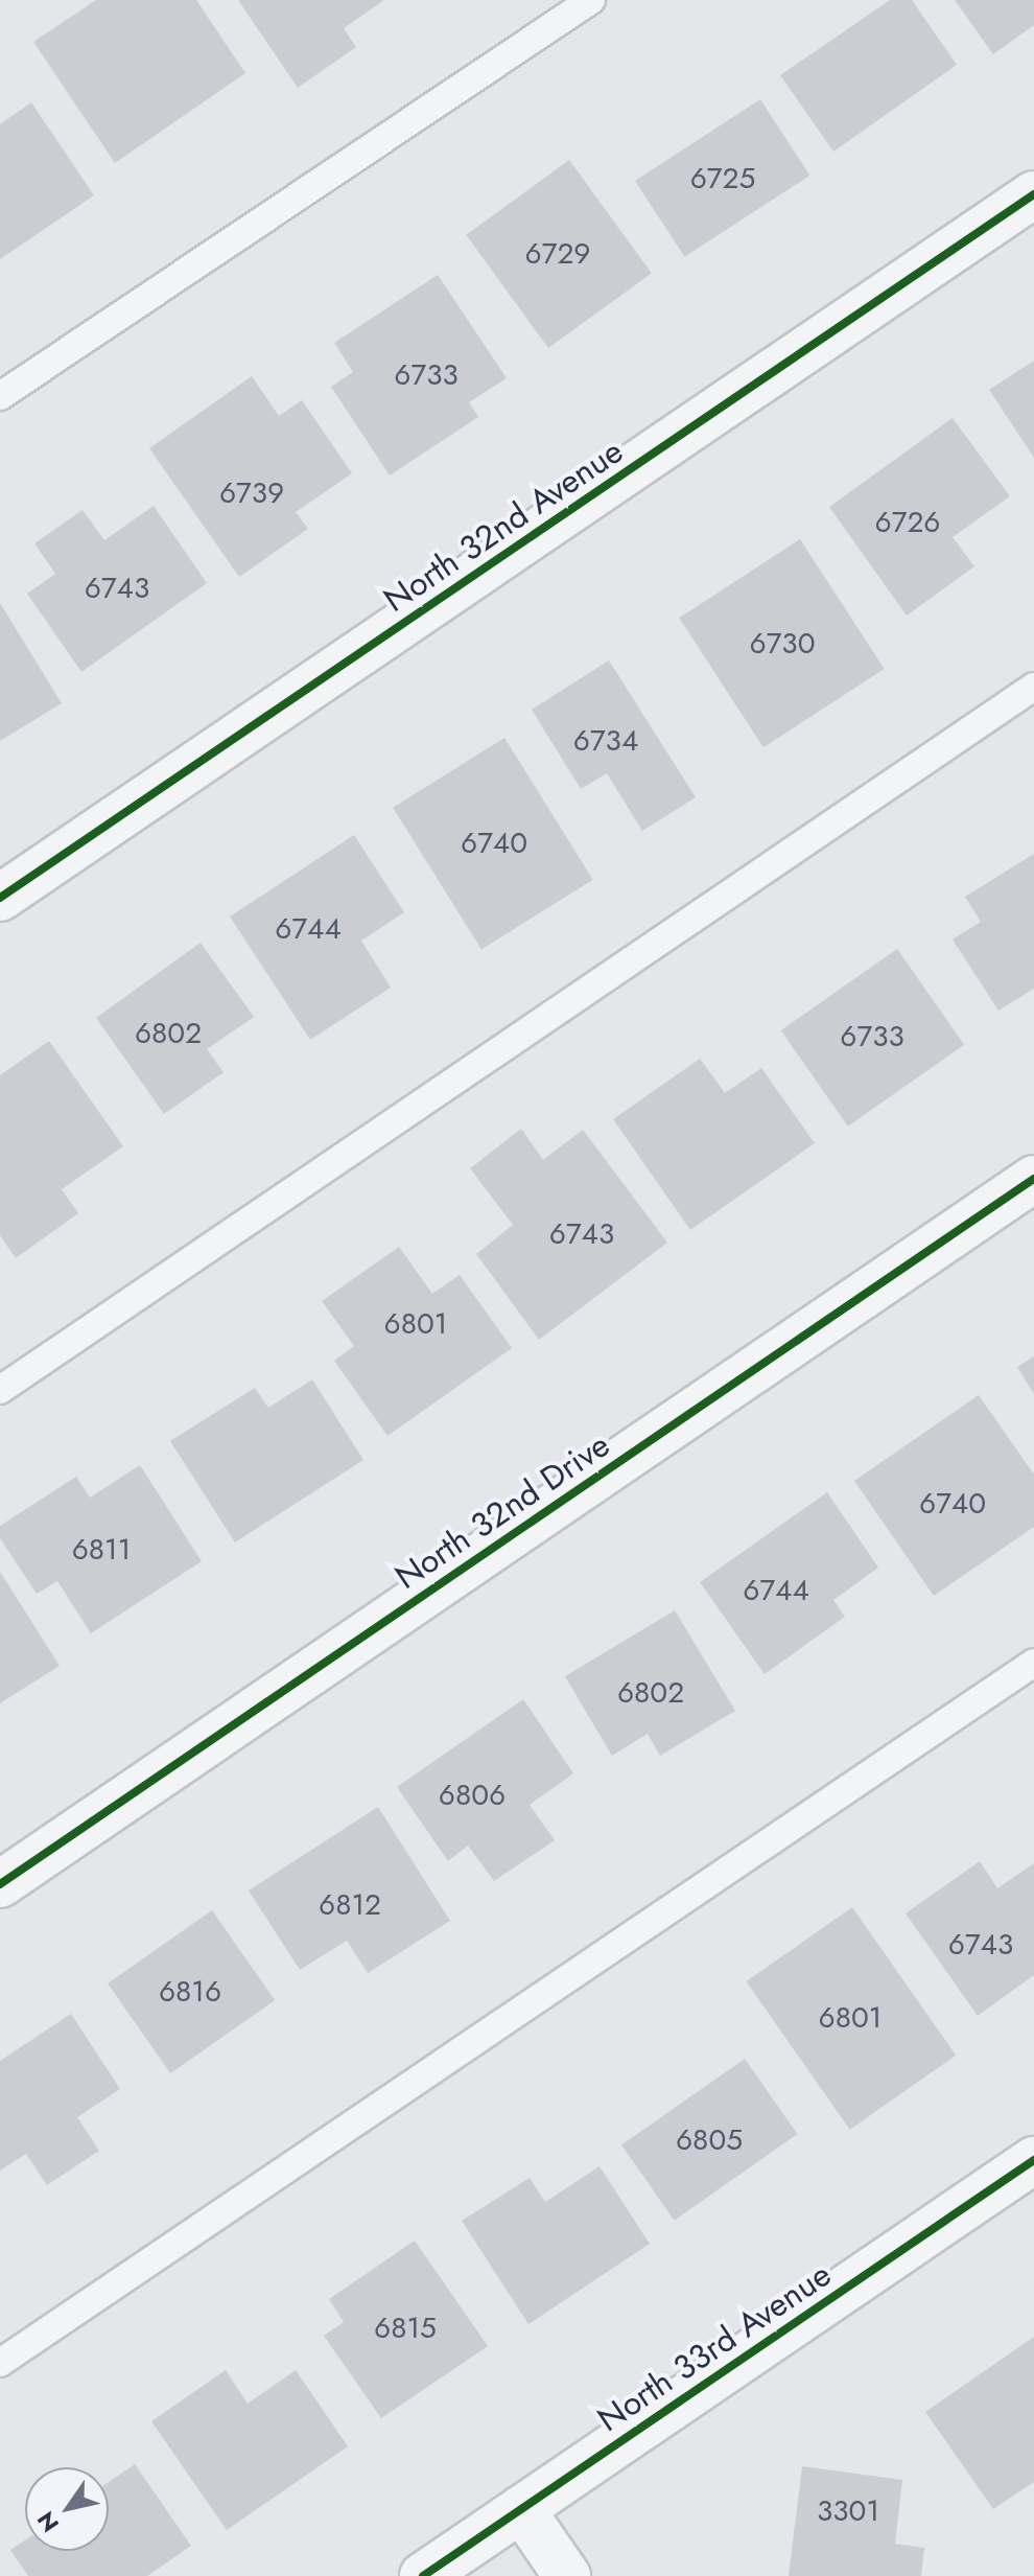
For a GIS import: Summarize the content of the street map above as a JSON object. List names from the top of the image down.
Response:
{
  "streets": {
    "street": ["North 32nd Avenue", "North 32nd Drive", "North 33rd Avenue"]
  },
  "house_numbers": [
    "6725",
    "6729",
    "6733",
    "6739",
    "6726",
    "6743",
    "6730",
    "6734",
    "6740",
    "6744",
    "6802",
    "6733",
    "6743",
    "6801",
    "6740",
    "6811",
    "6744",
    "6802",
    "6806",
    "6812",
    "6743",
    "6816",
    "6801",
    "6805",
    "6815",
    "3301"
  ],
  "north": "bottom left"
}
